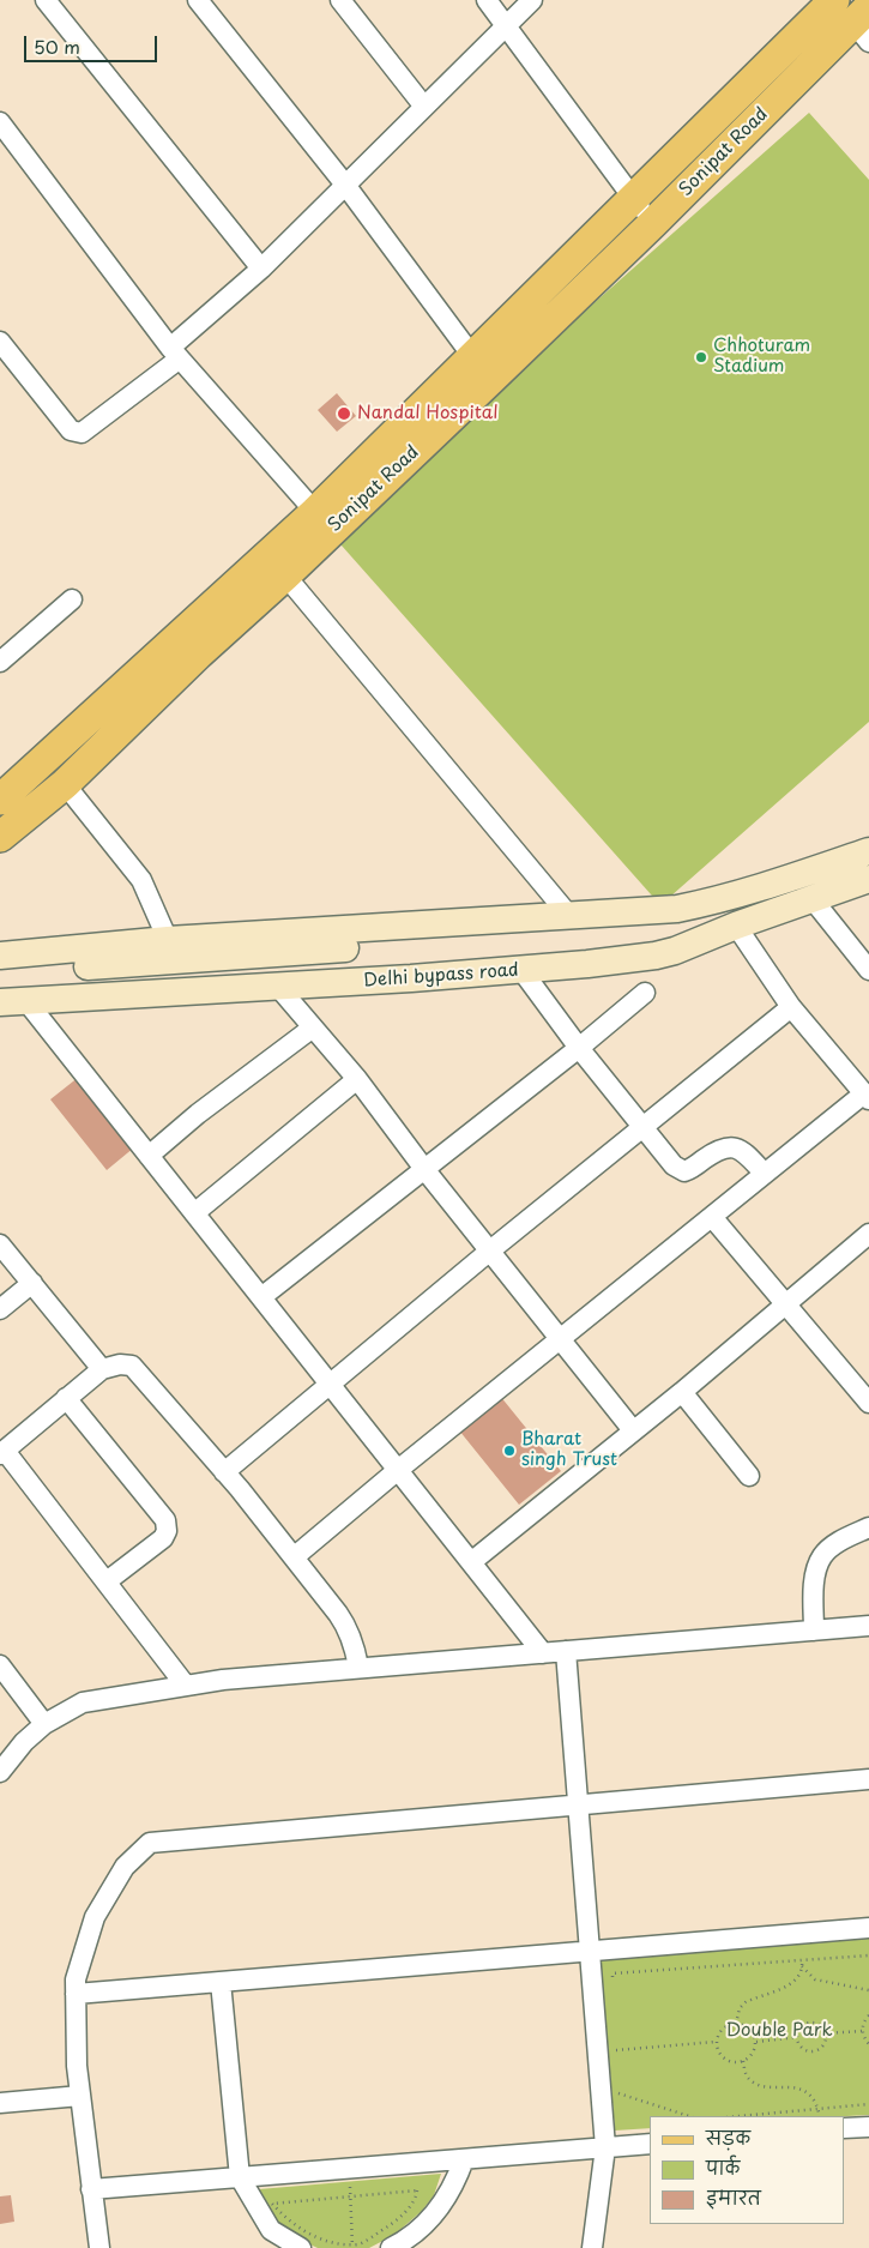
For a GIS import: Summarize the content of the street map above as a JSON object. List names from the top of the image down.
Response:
{
  "streets": {
    "main road": ["Sonipat Road", "Delhi bypass road"]
  },
  "parks": ["Double Park"],
  "places": ["Chhoturam Stadium", "Nandal Hospital", "Bharat singh Trust"],
  "legend": ["सड़क", "पार्क", "इमारत"],
  "scale_bar": "50 m"
}
